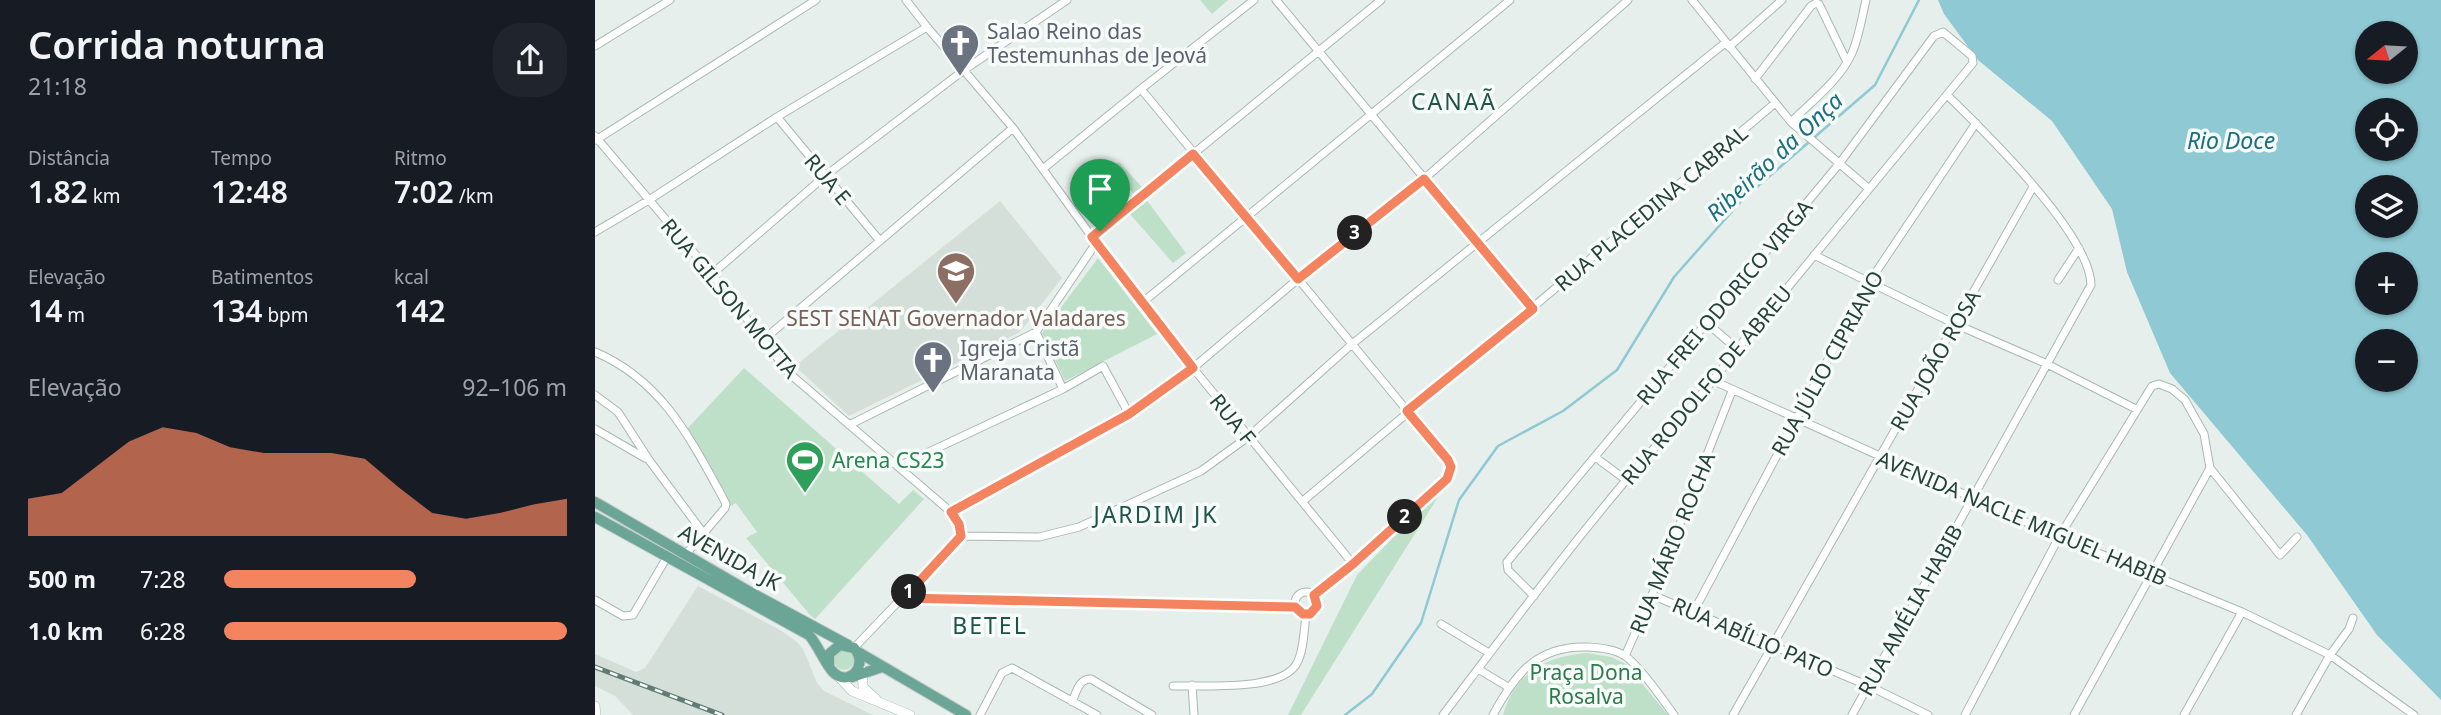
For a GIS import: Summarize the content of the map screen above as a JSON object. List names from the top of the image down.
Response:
{
  "streets": {
    "main road": ["AVENIDA JK"],
    "street": [
      "RUA E",
      "RUA PLACEDINA CABRAL",
      "RUA GILSON MOTTA",
      "RUA FREI ODORICO VIRGA",
      "RUA JOÃO ROSA",
      "RUA JÚLIO CIPRIANO",
      "RUA RODOLFO DE ABREU",
      "RUA F",
      "AVENIDA NACLE MIGUEL HABIB",
      "RUA MÁRIO ROCHA",
      "RUA AMÉLIA HABIB",
      "RUA ABÍLIO PATO"
    ]
  },
  "crossings": [
    ["RUA PLACEDINA CABRAL", "RUA F"],
    ["RUA FREI ODORICO VIRGA", "RUA RODOLFO DE ABREU"],
    ["RUA JOÃO ROSA", "AVENIDA NACLE MIGUEL HABIB"],
    ["RUA JOÃO ROSA", "RUA ABÍLIO PATO"],
    ["RUA JÚLIO CIPRIANO", "AVENIDA NACLE MIGUEL HABIB"],
    ["RUA JÚLIO CIPRIANO", "RUA ABÍLIO PATO"],
    ["RUA RODOLFO DE ABREU", "AVENIDA NACLE MIGUEL HABIB"],
    ["AVENIDA NACLE MIGUEL HABIB", "RUA MÁRIO ROCHA"],
    ["AVENIDA NACLE MIGUEL HABIB", "RUA AMÉLIA HABIB"],
    ["RUA MÁRIO ROCHA", "RUA ABÍLIO PATO"],
    ["RUA AMÉLIA HABIB", "RUA ABÍLIO PATO"]
  ],
  "districts": ["CANAÃ", "JARDIM JK", "BETEL"],
  "water": ["Rio Doce", "Ribeirão da Onça"],
  "parks": ["Praça Dona Rosalva"],
  "places": {
    "church": ["Salao Reino das Testemunhas de Jeová", "Igreja Cristã Maranata"],
    "school or university": ["SEST SENAT Governador Valadares"],
    "sports": ["Arena CS23"]
  },
  "north": "left",
  "page": {
    "heading": ["Corrida noturna", "21:18"],
    "map_buttons": ["+", "−"],
    "stats": [
      ["Distância", "1.82 km"],
      ["Tempo", "12:48"],
      ["Ritmo", "7:02 /km"],
      ["Elevação", "14 m"],
      ["Batimentos", "134 bpm"],
      ["kcal", "142"]
    ],
    "pins": ["3", "2", "1"],
    "chart": ["Elevação", "92–106 m"],
    "list": [
      {
        "name": "500 m",
        "note": "7:28"
      },
      {
        "name": "1.0 km",
        "note": "6:28"
      }
    ]
  }
}
